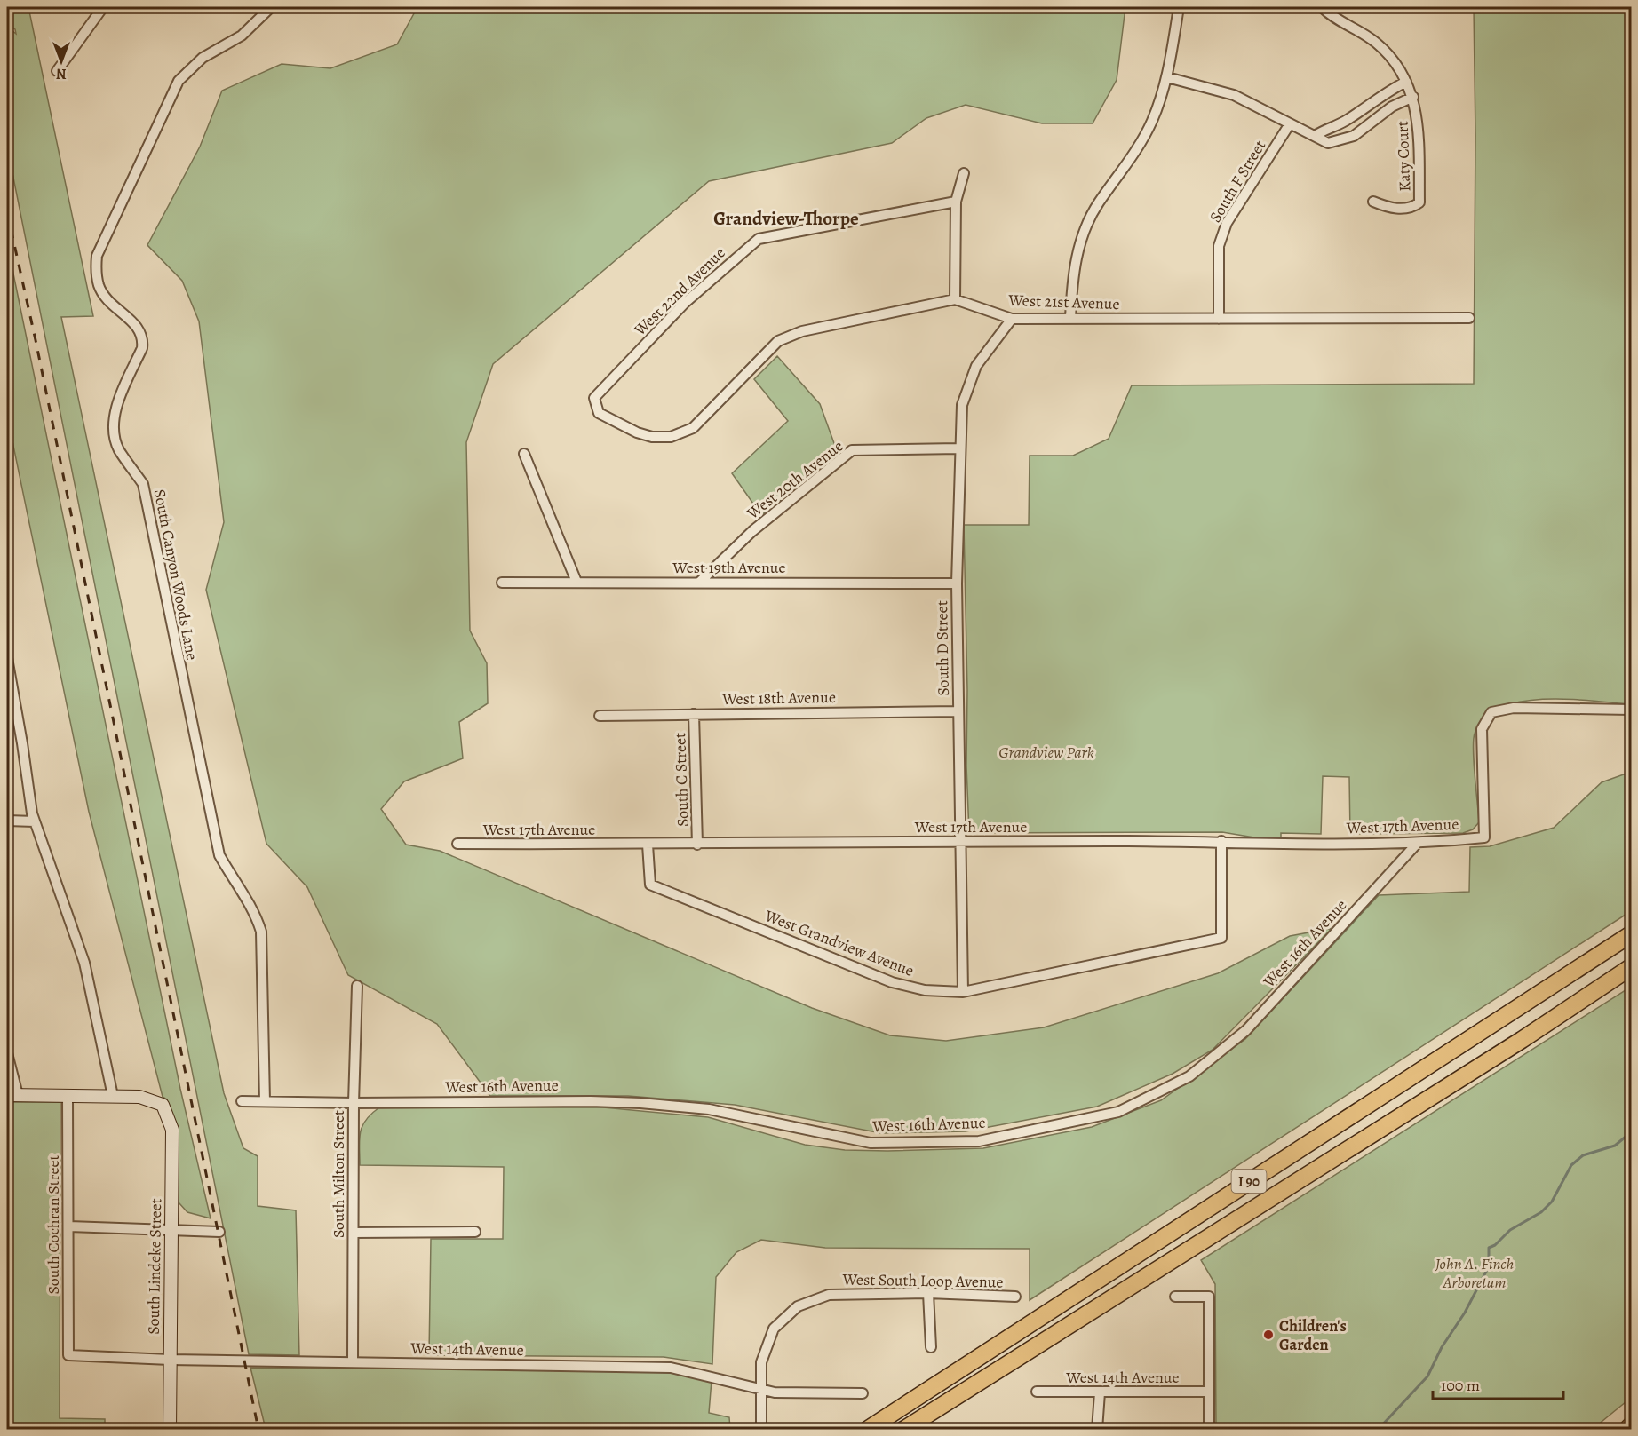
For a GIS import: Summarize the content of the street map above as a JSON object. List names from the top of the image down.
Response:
{
  "streets": {
    "highway": ["I 90"],
    "street": [
      "Katy Court",
      "South F Street",
      "West 22nd Avenue",
      "West 21st Avenue",
      "West 20th Avenue",
      "West 19th Avenue",
      "South Canyon Woods Lane",
      "South D Street",
      "West 18th Avenue",
      "South C Street",
      "West 17th Avenue",
      "West Grandview Avenue",
      "West 16th Avenue",
      "South Milton Street",
      "South Cochran Street",
      "South Lindeke Street",
      "West South Loop Avenue",
      "West 14th Avenue"
    ]
  },
  "crossings": [
    ["South F Street", "West 21st Avenue"],
    ["West 22nd Avenue", "West 21st Avenue"],
    ["West 21st Avenue", "South D Street"],
    ["West 20th Avenue", "West 19th Avenue"],
    ["West 20th Avenue", "South D Street"],
    ["West 19th Avenue", "South D Street"],
    ["South Canyon Woods Lane", "West 16th Avenue"],
    ["South D Street", "West 18th Avenue"],
    ["South D Street", "West 17th Avenue"],
    ["South D Street", "West Grandview Avenue"],
    ["West 18th Avenue", "South C Street"],
    ["South C Street", "West 17th Avenue"],
    ["West 17th Avenue", "West Grandview Avenue"],
    ["West 17th Avenue", "West 16th Avenue"],
    ["West 16th Avenue", "South Milton Street"],
    ["South Milton Street", "West 14th Avenue"],
    ["South Cochran Street", "West 14th Avenue"],
    ["South Lindeke Street", "West 14th Avenue"],
    ["West South Loop Avenue", "West 14th Avenue"]
  ],
  "districts": ["Grandview-Thorpe"],
  "parks": ["Grandview Park", "John A. Finch Arboretum"],
  "places": ["Children's Garden"],
  "scale_bar": "100 m",
  "north": "bottom"
}
